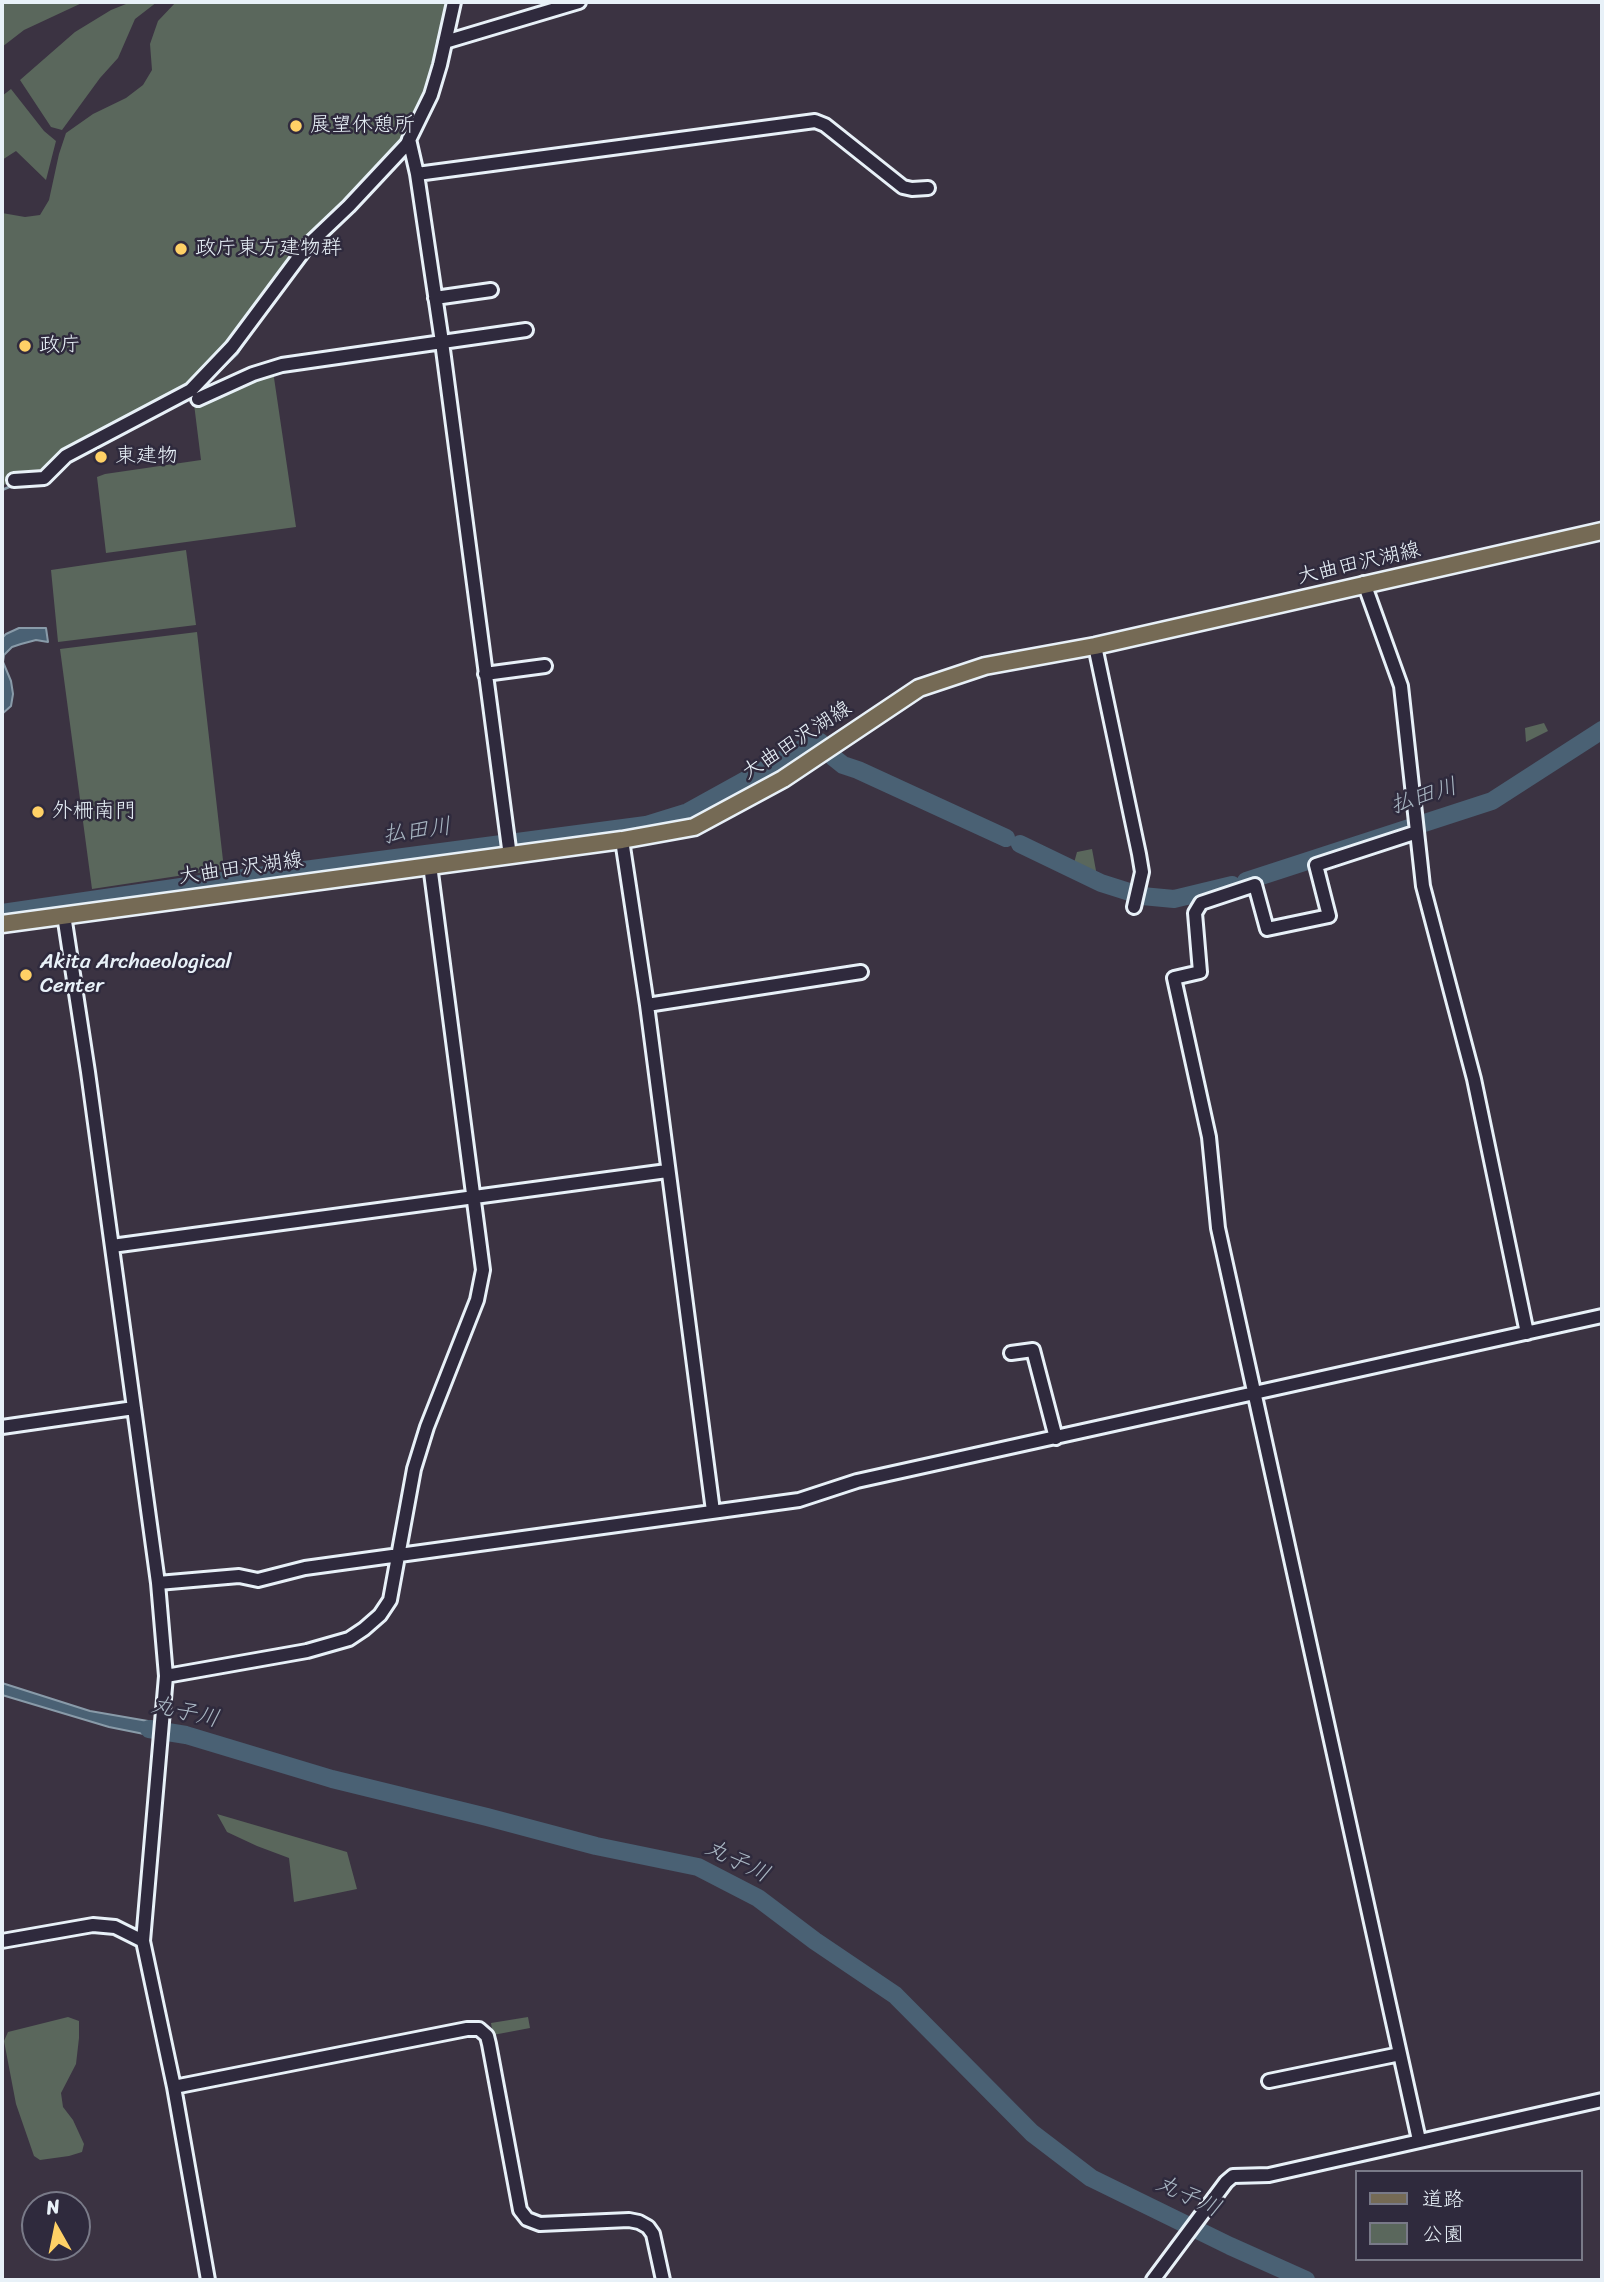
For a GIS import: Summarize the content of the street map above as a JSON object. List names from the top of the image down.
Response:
{
  "streets": {
    "main road": ["大曲田沢湖線"]
  },
  "water": ["払田川", "丸子川"],
  "places": [
    "展望休憩所",
    "政庁東方建物群",
    "政庁",
    "東建物",
    "外柵南門",
    "Akita Archaeological Center"
  ],
  "legend": ["道路", "公園"],
  "north": "top"
}
